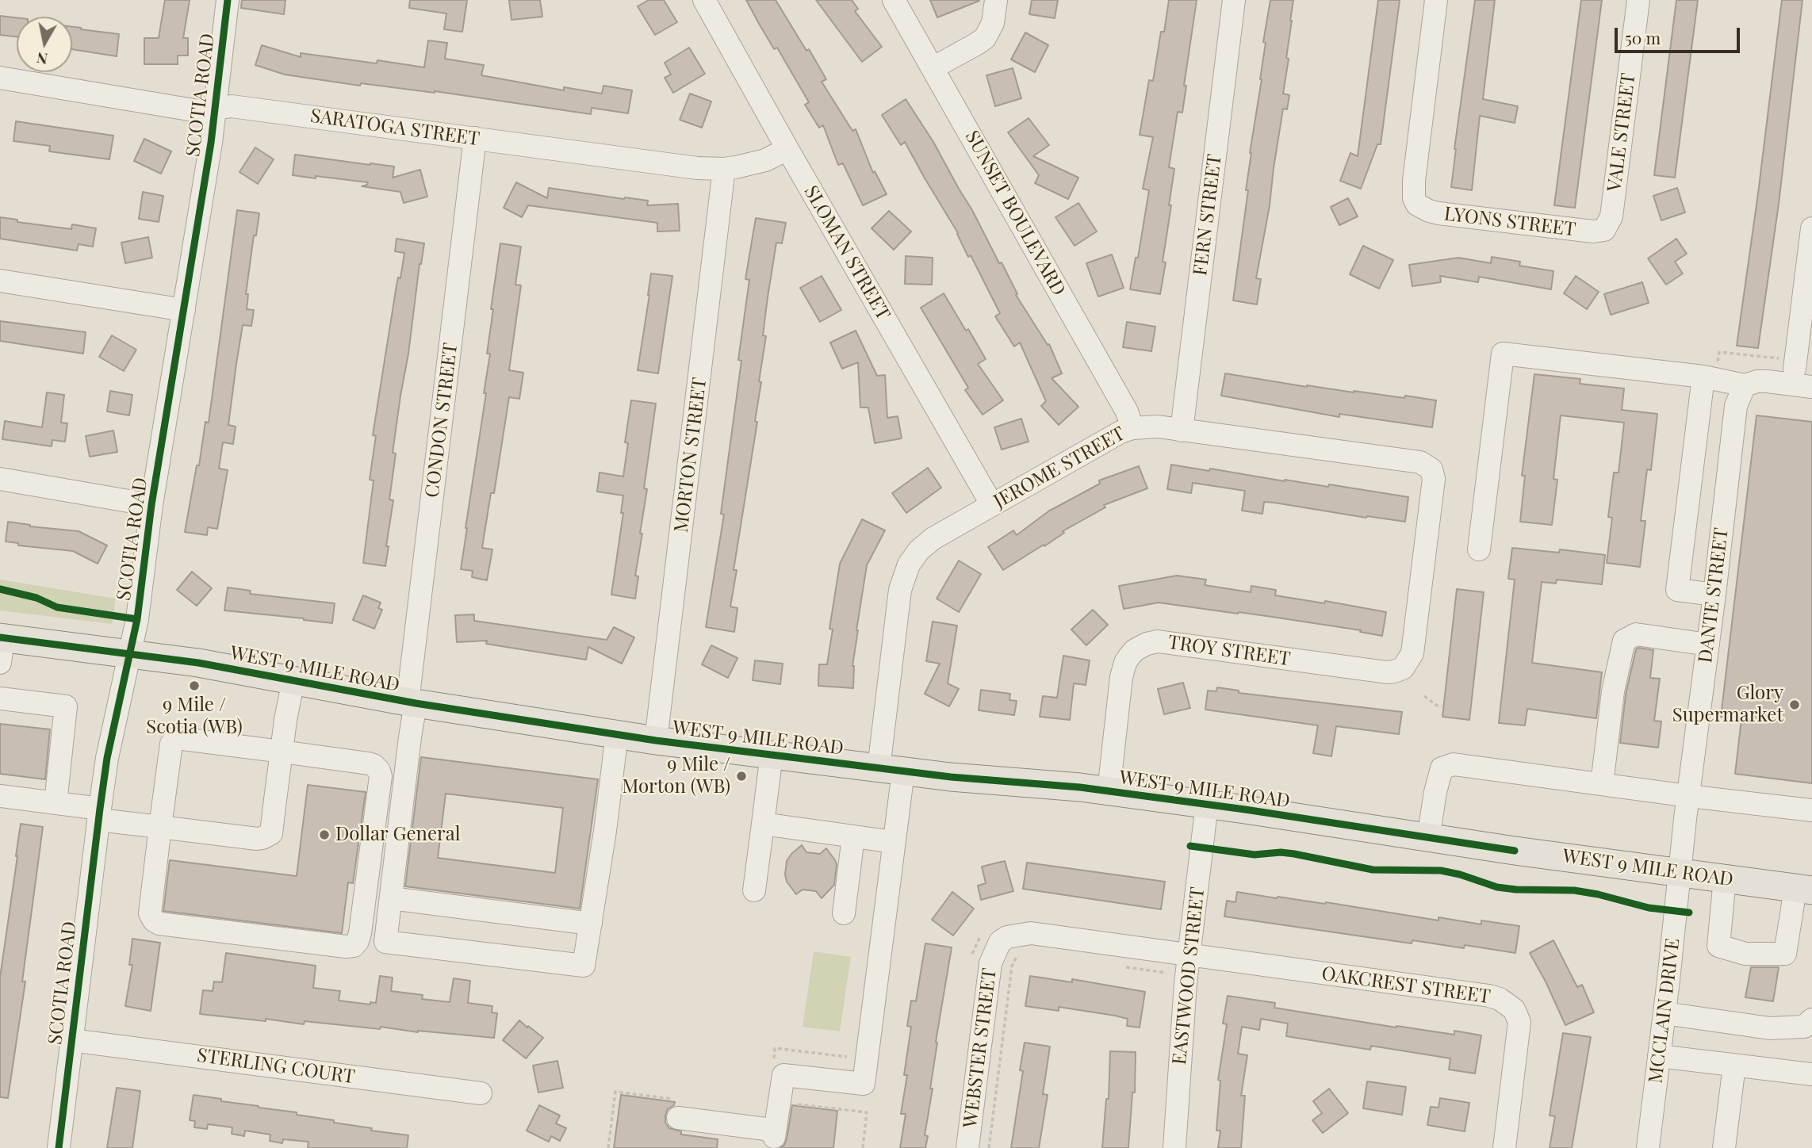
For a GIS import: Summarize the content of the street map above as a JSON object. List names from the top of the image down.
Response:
{
  "streets": {
    "main road": ["WEST 9 MILE ROAD"],
    "street": [
      "SCOTIA ROAD",
      "SARATOGA STREET",
      "VALE STREET",
      "SUNSET BOULEVARD",
      "FERN STREET",
      "LYONS STREET",
      "SLOMAN STREET",
      "CONDON STREET",
      "MORTON STREET",
      "JEROME STREET",
      "DANTE STREET",
      "TROY STREET",
      "EASTWOOD STREET",
      "OAKCREST STREET",
      "MCCLAIN DRIVE",
      "WEBSTER STREET",
      "STERLING COURT"
    ]
  },
  "crossings": [
    ["SCOTIA ROAD", "SARATOGA STREET"],
    ["SCOTIA ROAD", "WEST 9 MILE ROAD"],
    ["SCOTIA ROAD", "STERLING COURT"],
    ["SARATOGA STREET", "SLOMAN STREET"],
    ["SARATOGA STREET", "CONDON STREET"],
    ["SARATOGA STREET", "MORTON STREET"],
    ["VALE STREET", "LYONS STREET"],
    ["SUNSET BOULEVARD", "JEROME STREET"],
    ["FERN STREET", "JEROME STREET"],
    ["SLOMAN STREET", "JEROME STREET"],
    ["CONDON STREET", "WEST 9 MILE ROAD"],
    ["MORTON STREET", "WEST 9 MILE ROAD"],
    ["JEROME STREET", "TROY STREET"],
    ["JEROME STREET", "WEST 9 MILE ROAD"],
    ["DANTE STREET", "WEST 9 MILE ROAD"],
    ["DANTE STREET", "MCCLAIN DRIVE"],
    ["TROY STREET", "WEST 9 MILE ROAD"],
    ["WEST 9 MILE ROAD", "EASTWOOD STREET"],
    ["WEST 9 MILE ROAD", "MCCLAIN DRIVE"],
    ["EASTWOOD STREET", "OAKCREST STREET"],
    ["EASTWOOD STREET", "WEBSTER STREET"],
    ["OAKCREST STREET", "WEBSTER STREET"]
  ],
  "places": [
    "9 Mile / Scotia (WB)",
    "Glory Supermarket",
    "9 Mile / Morton (WB)",
    "Dollar General"
  ],
  "scale_bar": "50 m",
  "north": "bottom"
}
